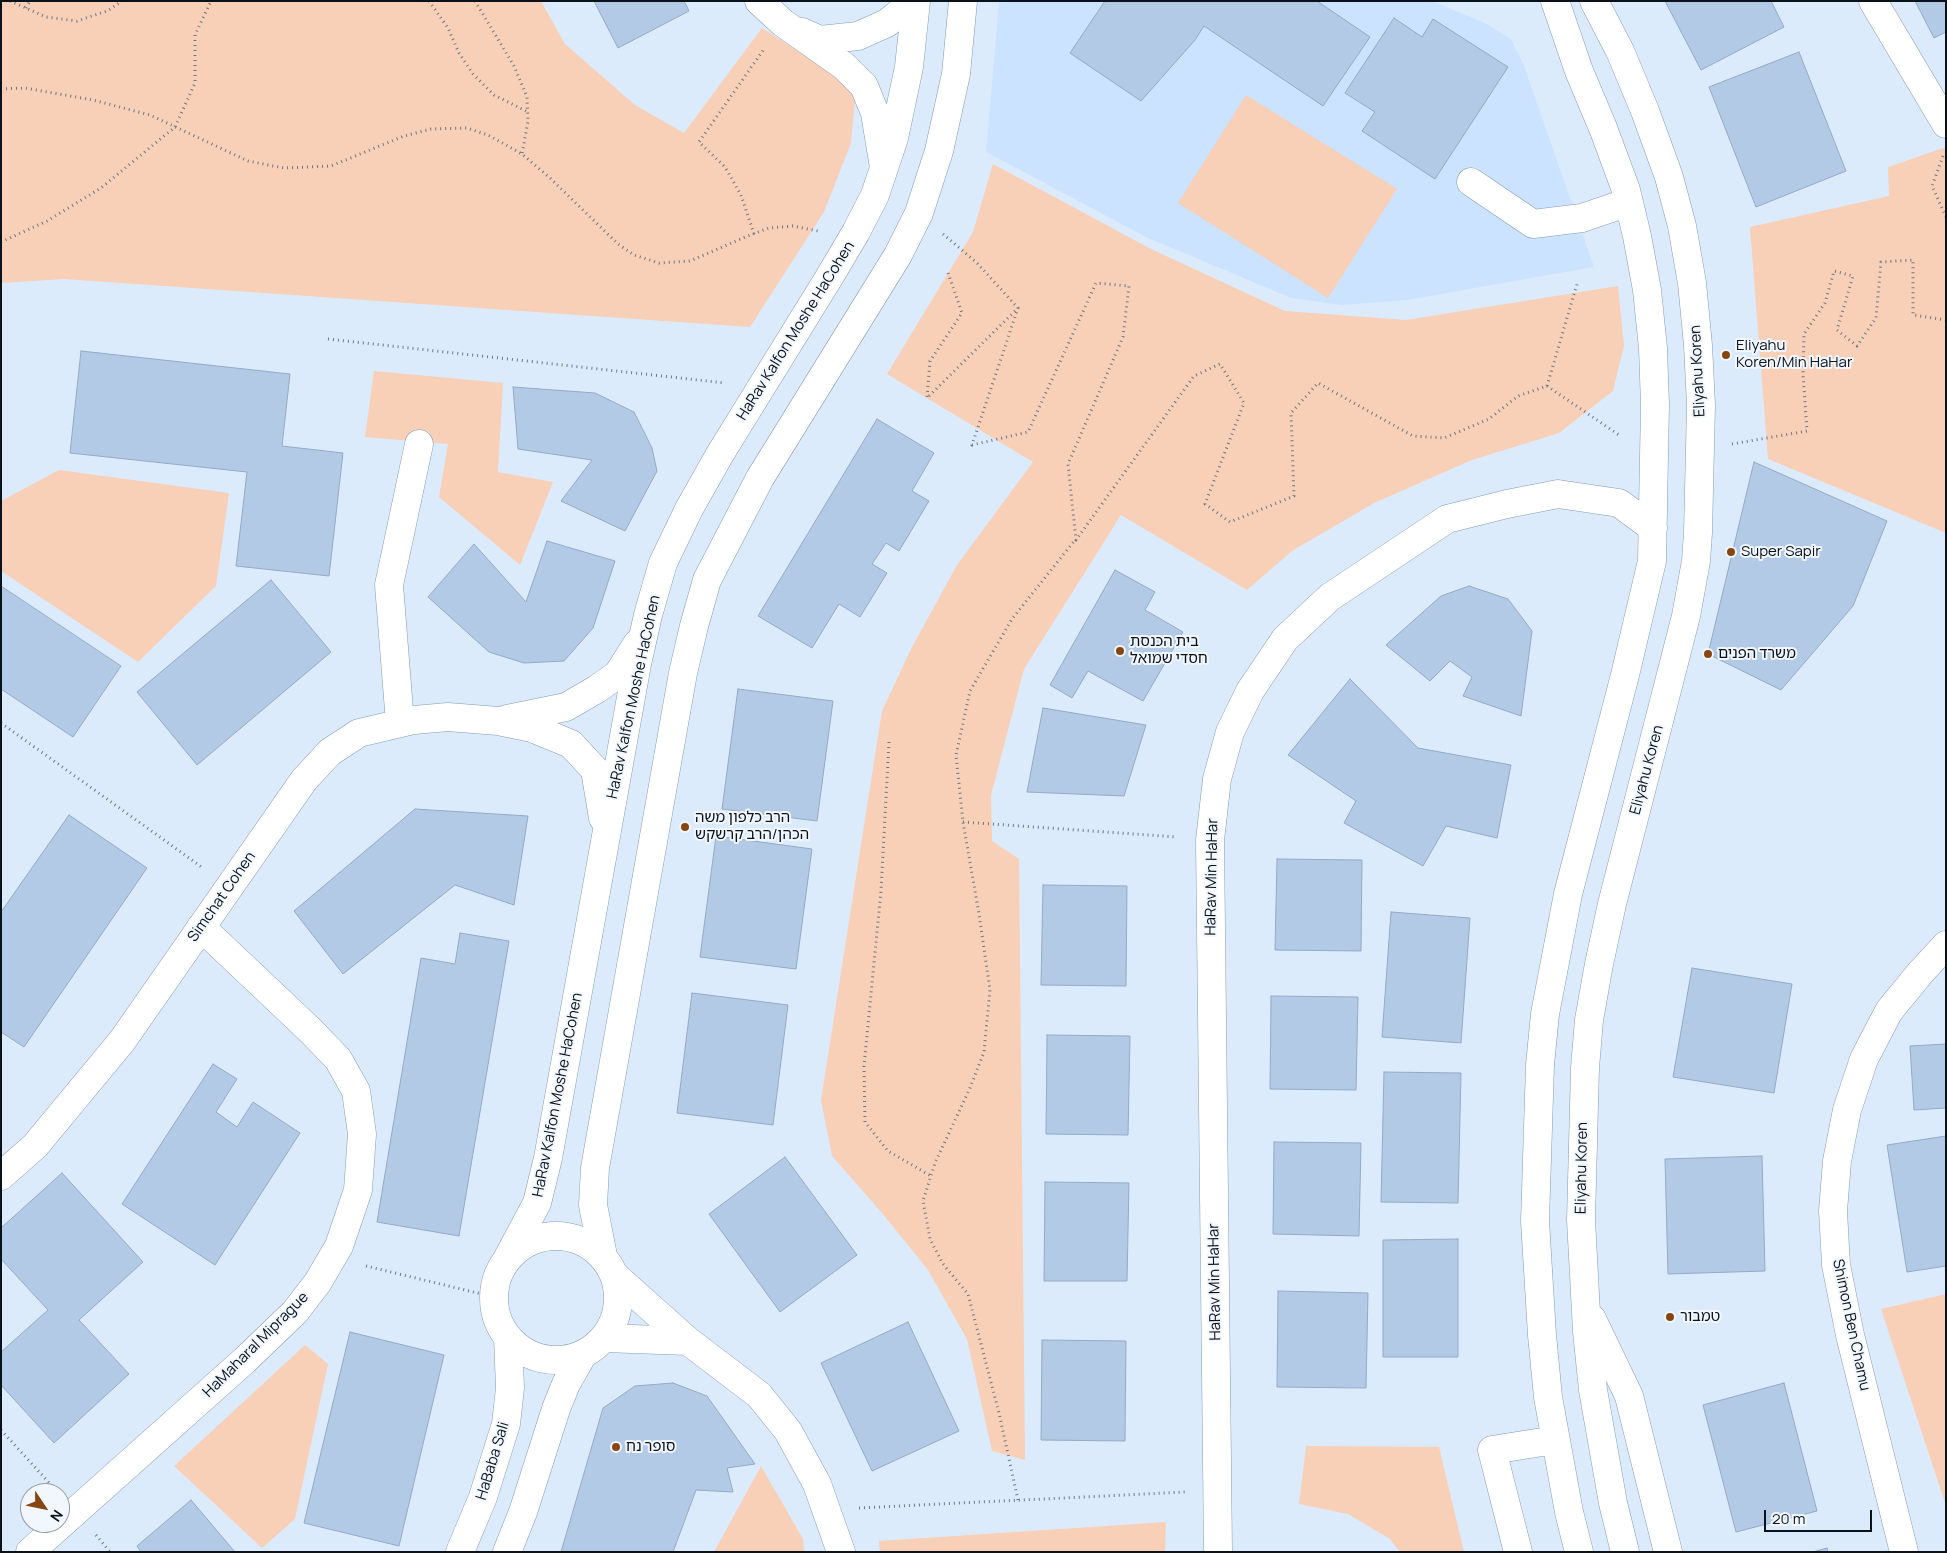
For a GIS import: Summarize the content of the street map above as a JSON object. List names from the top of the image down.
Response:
{
  "streets": {
    "street": [
      "HaRav Kalfon Moshe HaCohen",
      "Eliyahu Koren",
      "HaRav Min HaHar",
      "Simchat Cohen",
      "Shimon Ben Chamu",
      "HaMaharal Miprague",
      "HaBaba Sali"
    ]
  },
  "crossings": [
    ["HaRav Kalfon Moshe HaCohen", "HaBaba Sali"],
    ["Simchat Cohen", "HaMaharal Miprague"]
  ],
  "places": [
    "Eliyahu Koren/Min HaHar",
    "Super Sapir",
    "בית הכנסת חסדי שמואל",
    "משרד הפנים",
    "הרב כלפון משה הכהן/הרב קרשקש",
    "טמבור",
    "סופר נח"
  ],
  "scale_bar": "20 m",
  "north": "bottom right"
}
